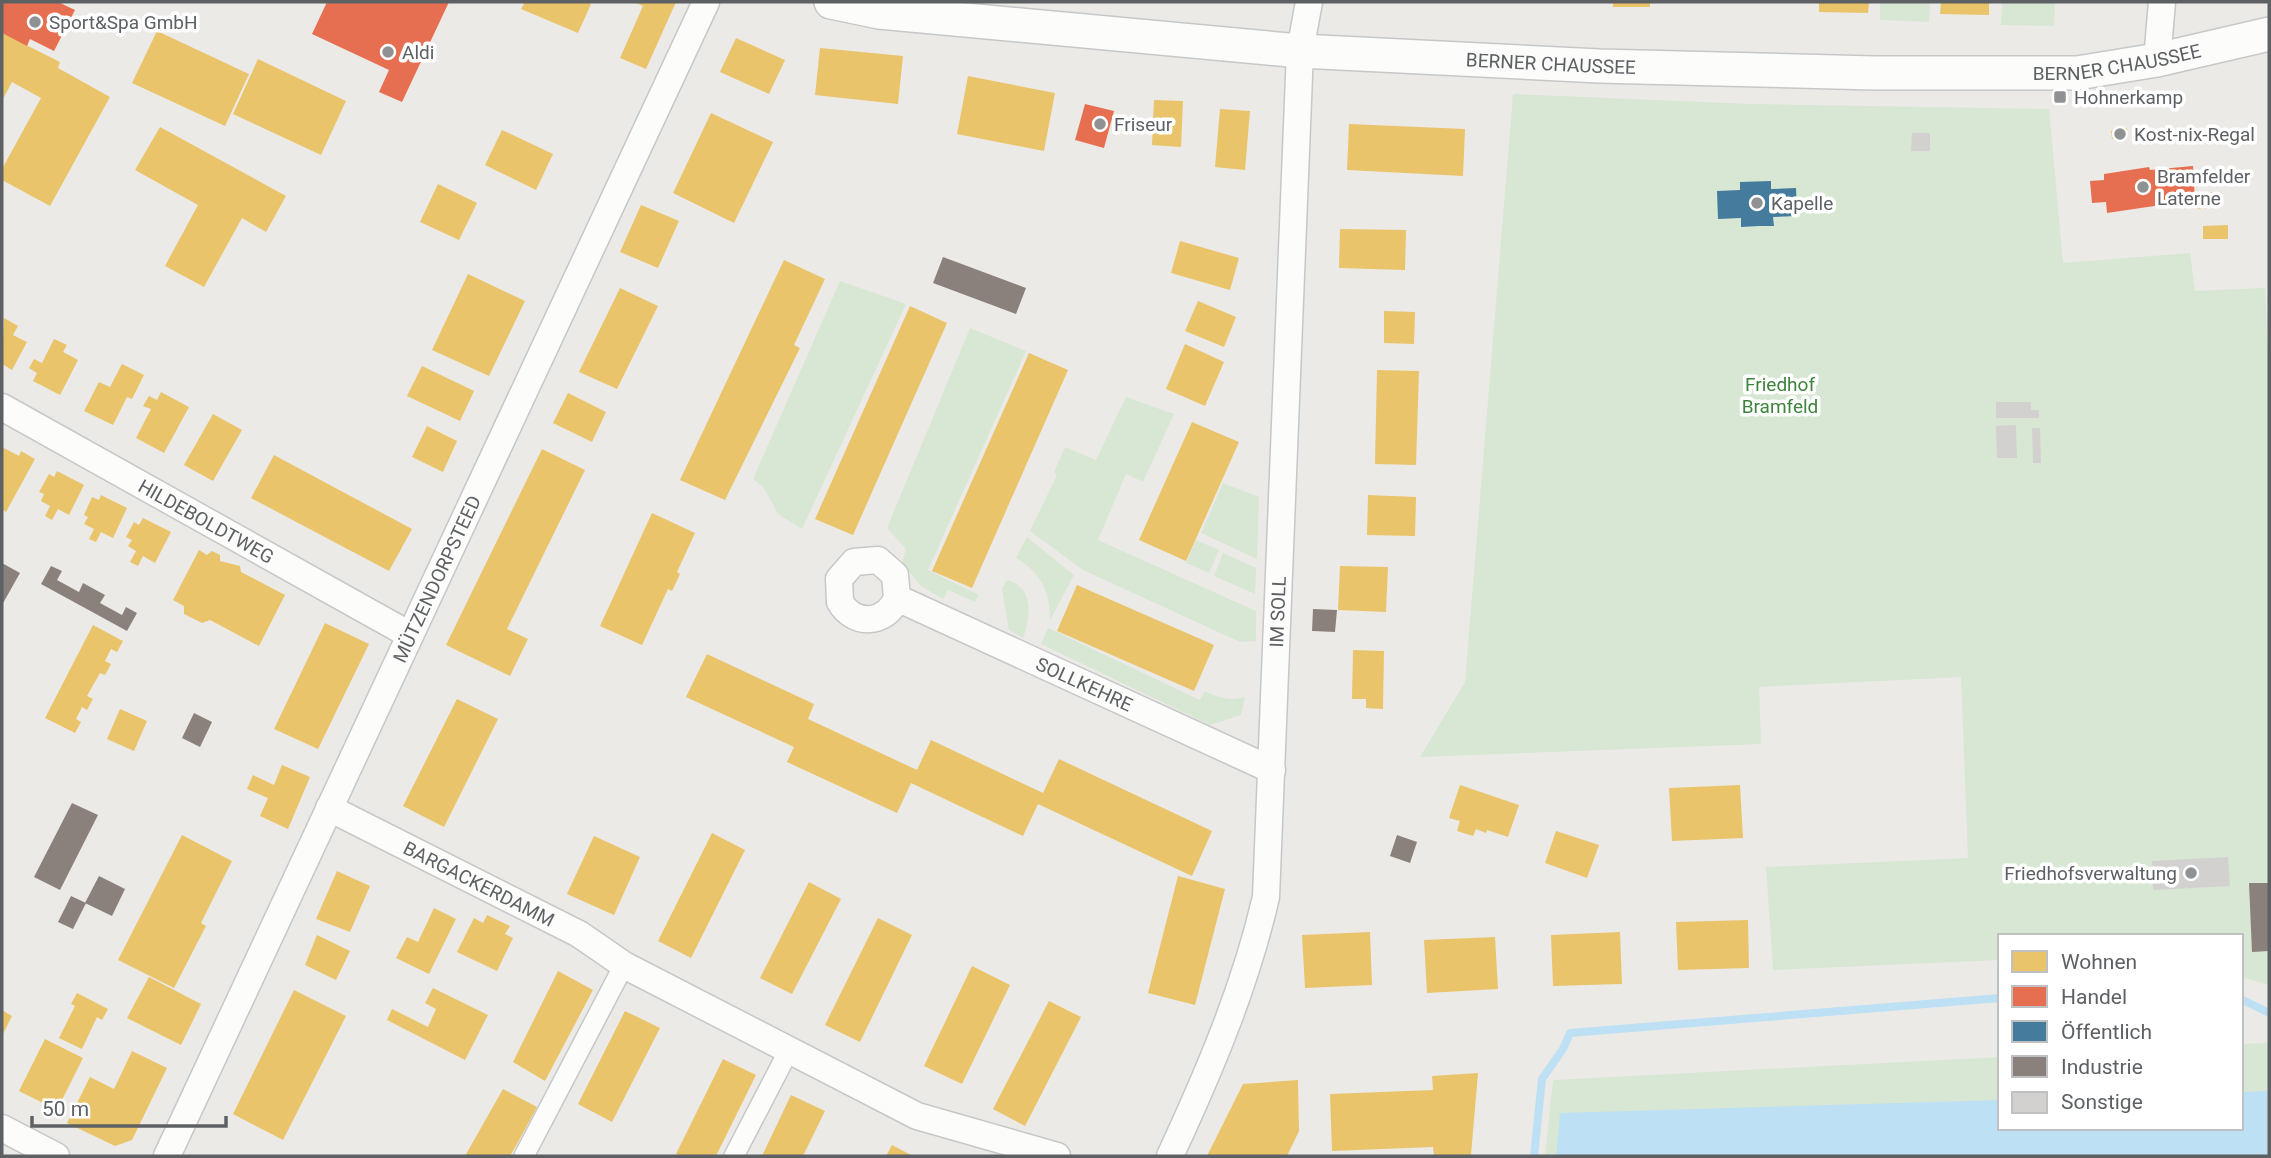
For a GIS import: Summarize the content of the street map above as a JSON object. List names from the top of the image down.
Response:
{
  "streets": {
    "street": [
      "BERNER CHAUSSEE",
      "HILDEBOLDTWEG",
      "MÜTZENDORPSTEED",
      "IM SOLL",
      "SOLLKEHRE",
      "BARGACKERDAMM"
    ]
  },
  "crossings": [
    ["BERNER CHAUSSEE", "IM SOLL"],
    ["HILDEBOLDTWEG", "MÜTZENDORPSTEED"],
    ["MÜTZENDORPSTEED", "BARGACKERDAMM"],
    ["IM SOLL", "SOLLKEHRE"]
  ],
  "parks": ["Friedhof Bramfeld"],
  "places": {
    "other": [
      "Sport&Spa GmbH",
      "Aldi",
      "Friseur",
      "Kost-nix-Regal",
      "Bramfelder Laterne",
      "Kapelle",
      "Friedhofsverwaltung"
    ],
    "transit": ["Hohnerkamp"]
  },
  "legend": [
    "Wohnen",
    "Handel",
    "Öffentlich",
    "Industrie",
    "Sonstige"
  ],
  "scale_bar": "50 m"
}
